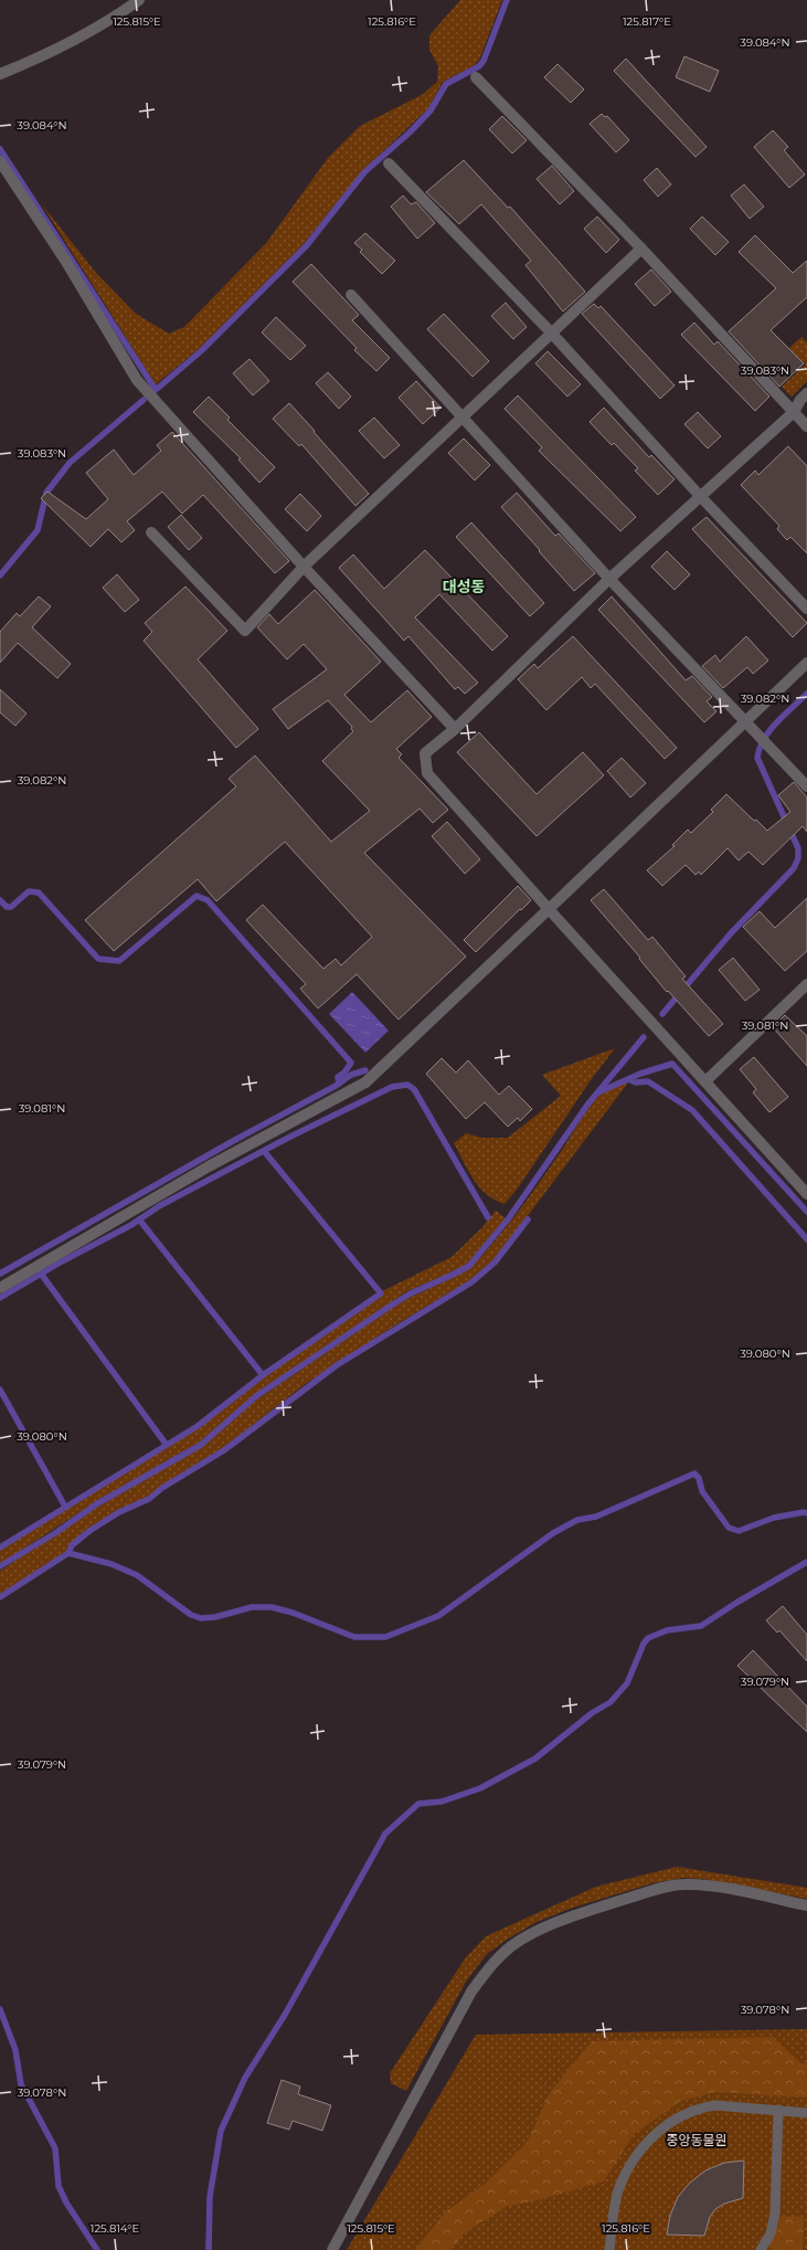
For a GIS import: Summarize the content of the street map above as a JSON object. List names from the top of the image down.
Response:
{
  "districts": ["대성동"],
  "parks": ["중앙동물원"],
  "coordinates": [
    "125.815°E",
    "125.816°E",
    "125.817°E",
    "39.084°N",
    "39.083°N",
    "39.082°N",
    "39.081°N",
    "39.080°N",
    "39.079°N",
    "39.078°N",
    "125.814°E"
  ]
}
